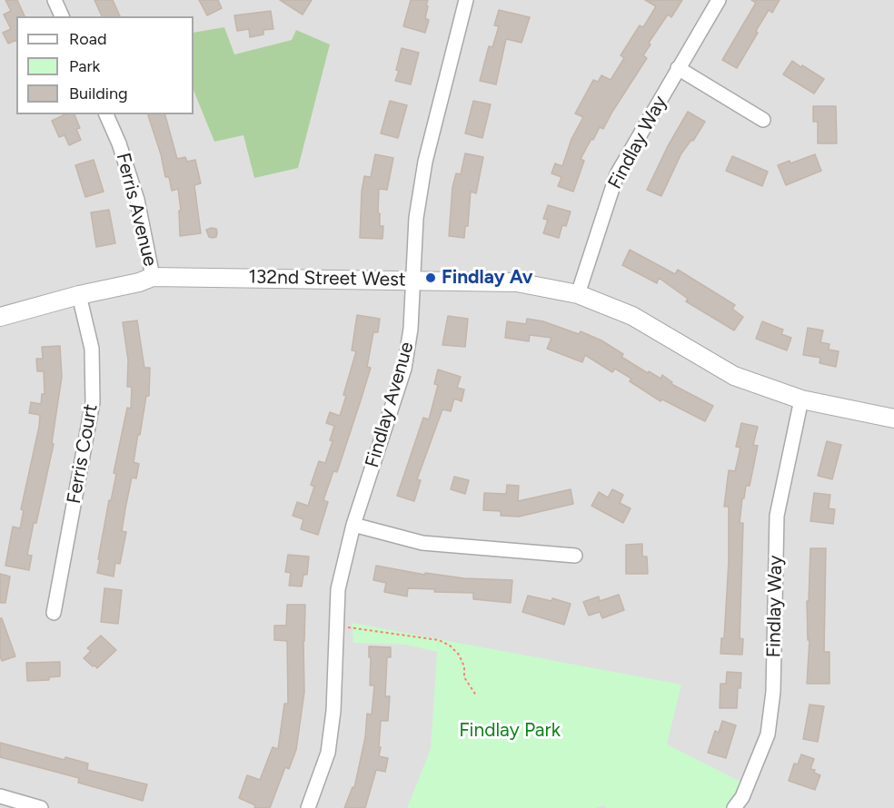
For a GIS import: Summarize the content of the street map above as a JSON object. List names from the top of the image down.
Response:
{
  "streets": {
    "street": [
      "Findlay Way",
      "Ferris Avenue",
      "132nd Street West",
      "Findlay Avenue",
      "Ferris Court"
    ]
  },
  "crossings": [
    ["Findlay Way", "132nd Street West"],
    ["Ferris Avenue", "132nd Street West"],
    ["132nd Street West", "Findlay Avenue"],
    ["132nd Street West", "Ferris Court"]
  ],
  "parks": ["Findlay Park"],
  "places": ["Findlay Av"],
  "legend": ["Road", "Park", "Building"]
}
